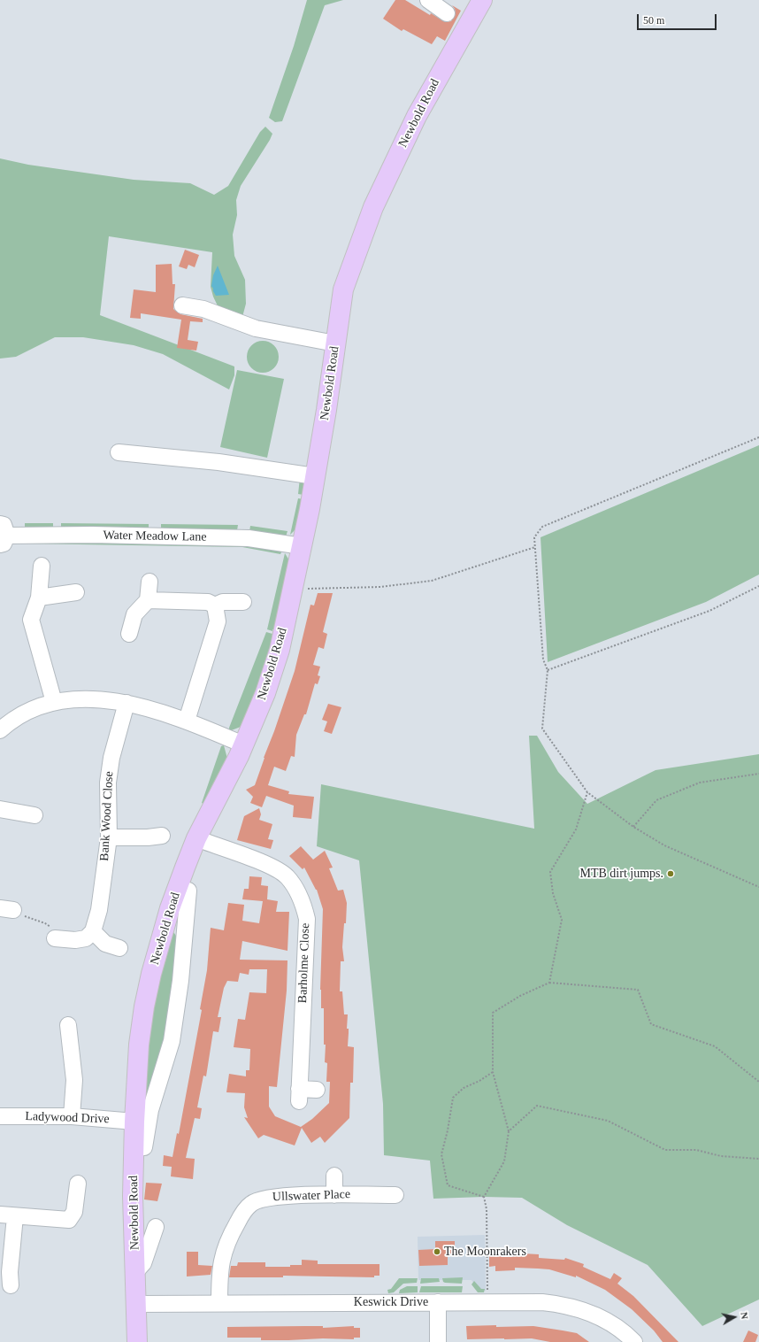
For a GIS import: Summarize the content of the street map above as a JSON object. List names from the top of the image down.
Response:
{
  "streets": {
    "main road": ["Newbold Road"],
    "street": [
      "Water Meadow Lane",
      "Bank Wood Close",
      "Barholme Close",
      "Ladywood Drive",
      "Ullswater Place",
      "Keswick Drive"
    ]
  },
  "crossings": [
    ["Newbold Road", "Water Meadow Lane"],
    ["Newbold Road", "Barholme Close"],
    ["Newbold Road", "Ladywood Drive"],
    ["Newbold Road", "Keswick Drive"],
    ["Ullswater Place", "Keswick Drive"]
  ],
  "places": ["MTB dirt jumps.", "The Moonrakers"],
  "scale_bar": "50 m",
  "north": "right"
}
